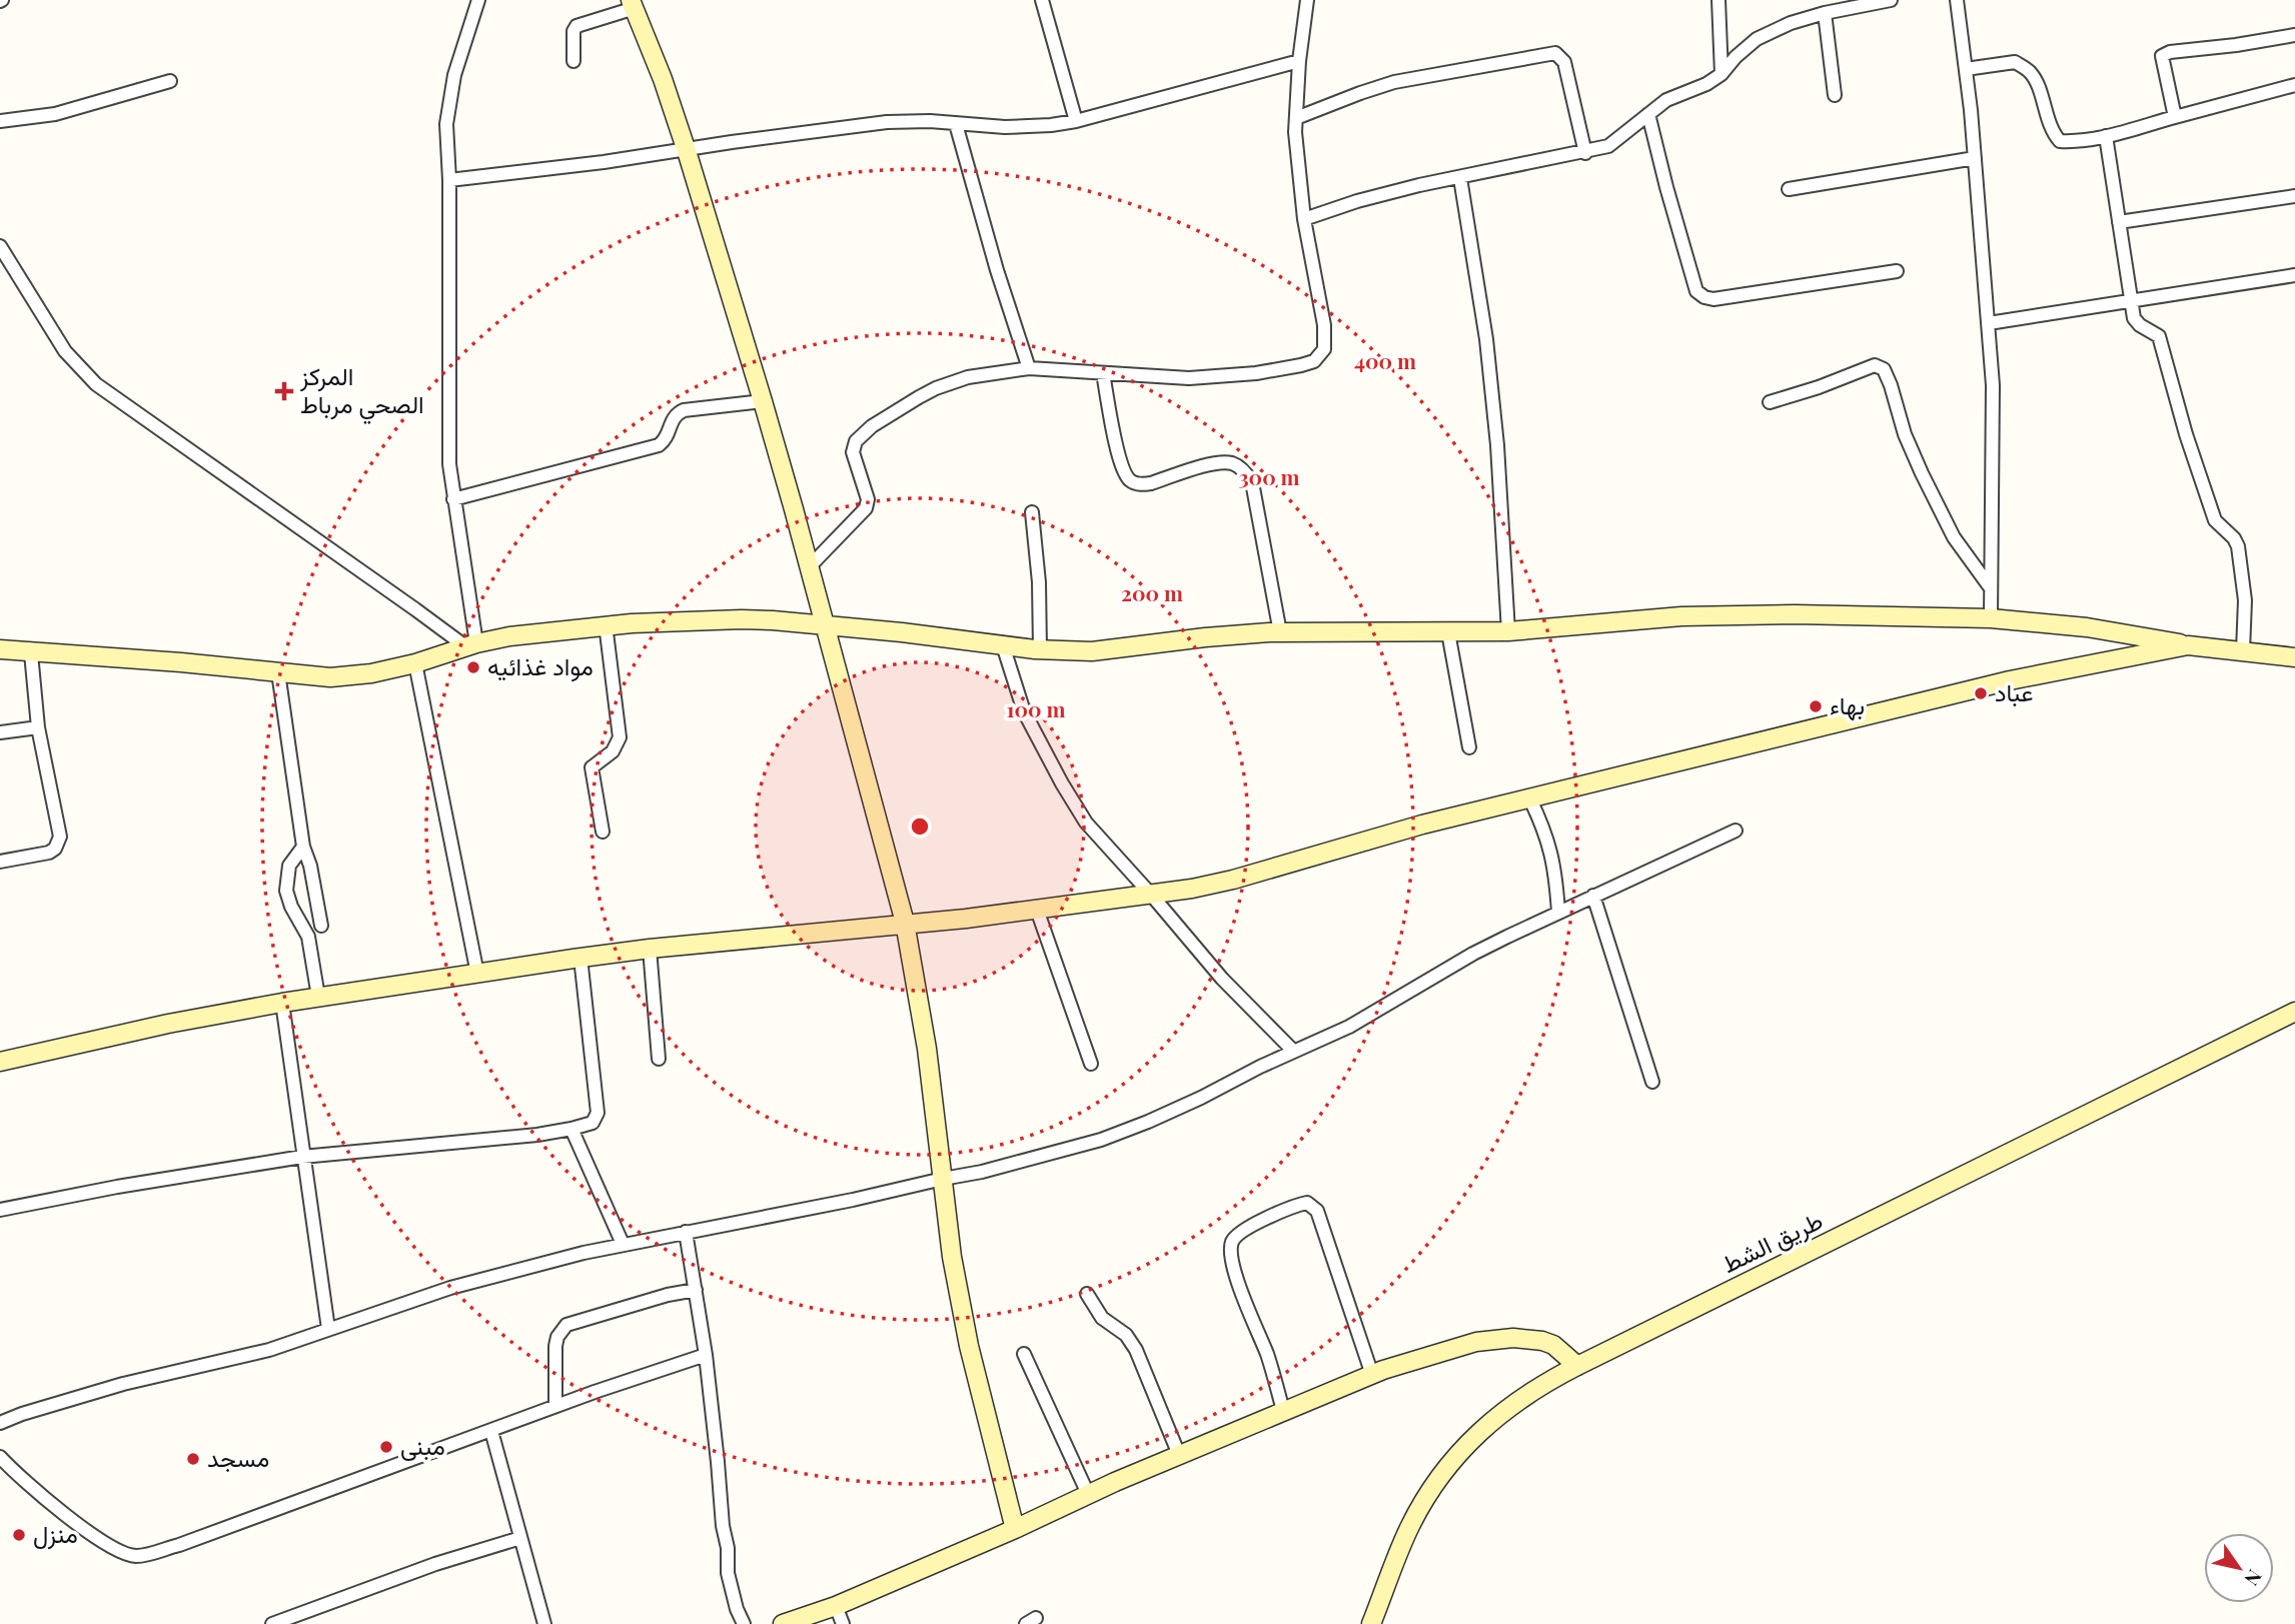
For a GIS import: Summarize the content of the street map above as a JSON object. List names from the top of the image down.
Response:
{
  "streets": {
    "street": ["طريق الشط"]
  },
  "places": {
    "health": ["المركز الصحي مرباط"],
    "other": [
      "مواد غذائيه",
      "عباد",
      "بهاء",
      "مبنى",
      "مسجد",
      "منزل"
    ]
  },
  "north": "bottom right",
  "rings": [
    "400 m",
    "300 m",
    "200 m",
    "100 m"
  ]
}
